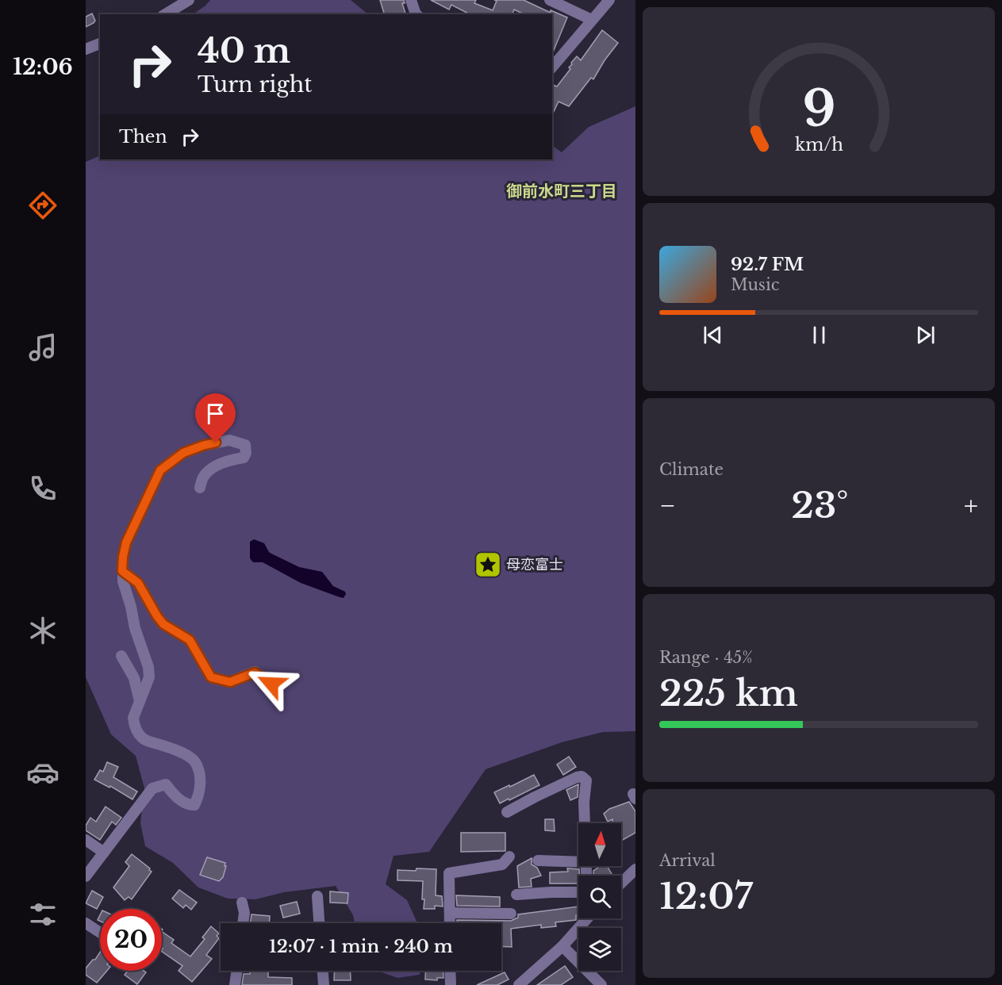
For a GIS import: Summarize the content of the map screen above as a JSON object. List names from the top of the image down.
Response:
{
  "districts": ["御前水町三丁目"],
  "places": {
    "place": ["母恋富士"]
  },
  "north": "top",
  "page": {
    "tabs": "12:06",
    "turn": ["40 m", "Turn right"],
    "then": "Then",
    "song": ["92.7 FM", "Music"],
    "tile": [
      "Climate",
      ["Range · 45%", "225 km"],
      ["Arrival", "12:07"]
    ],
    "heat": ["−", "23°", "+"],
    "limit": "20",
    "trip": "12:07 · 1 min · 240 m",
    "gauge": ["9", "km/h"]
  }
}
